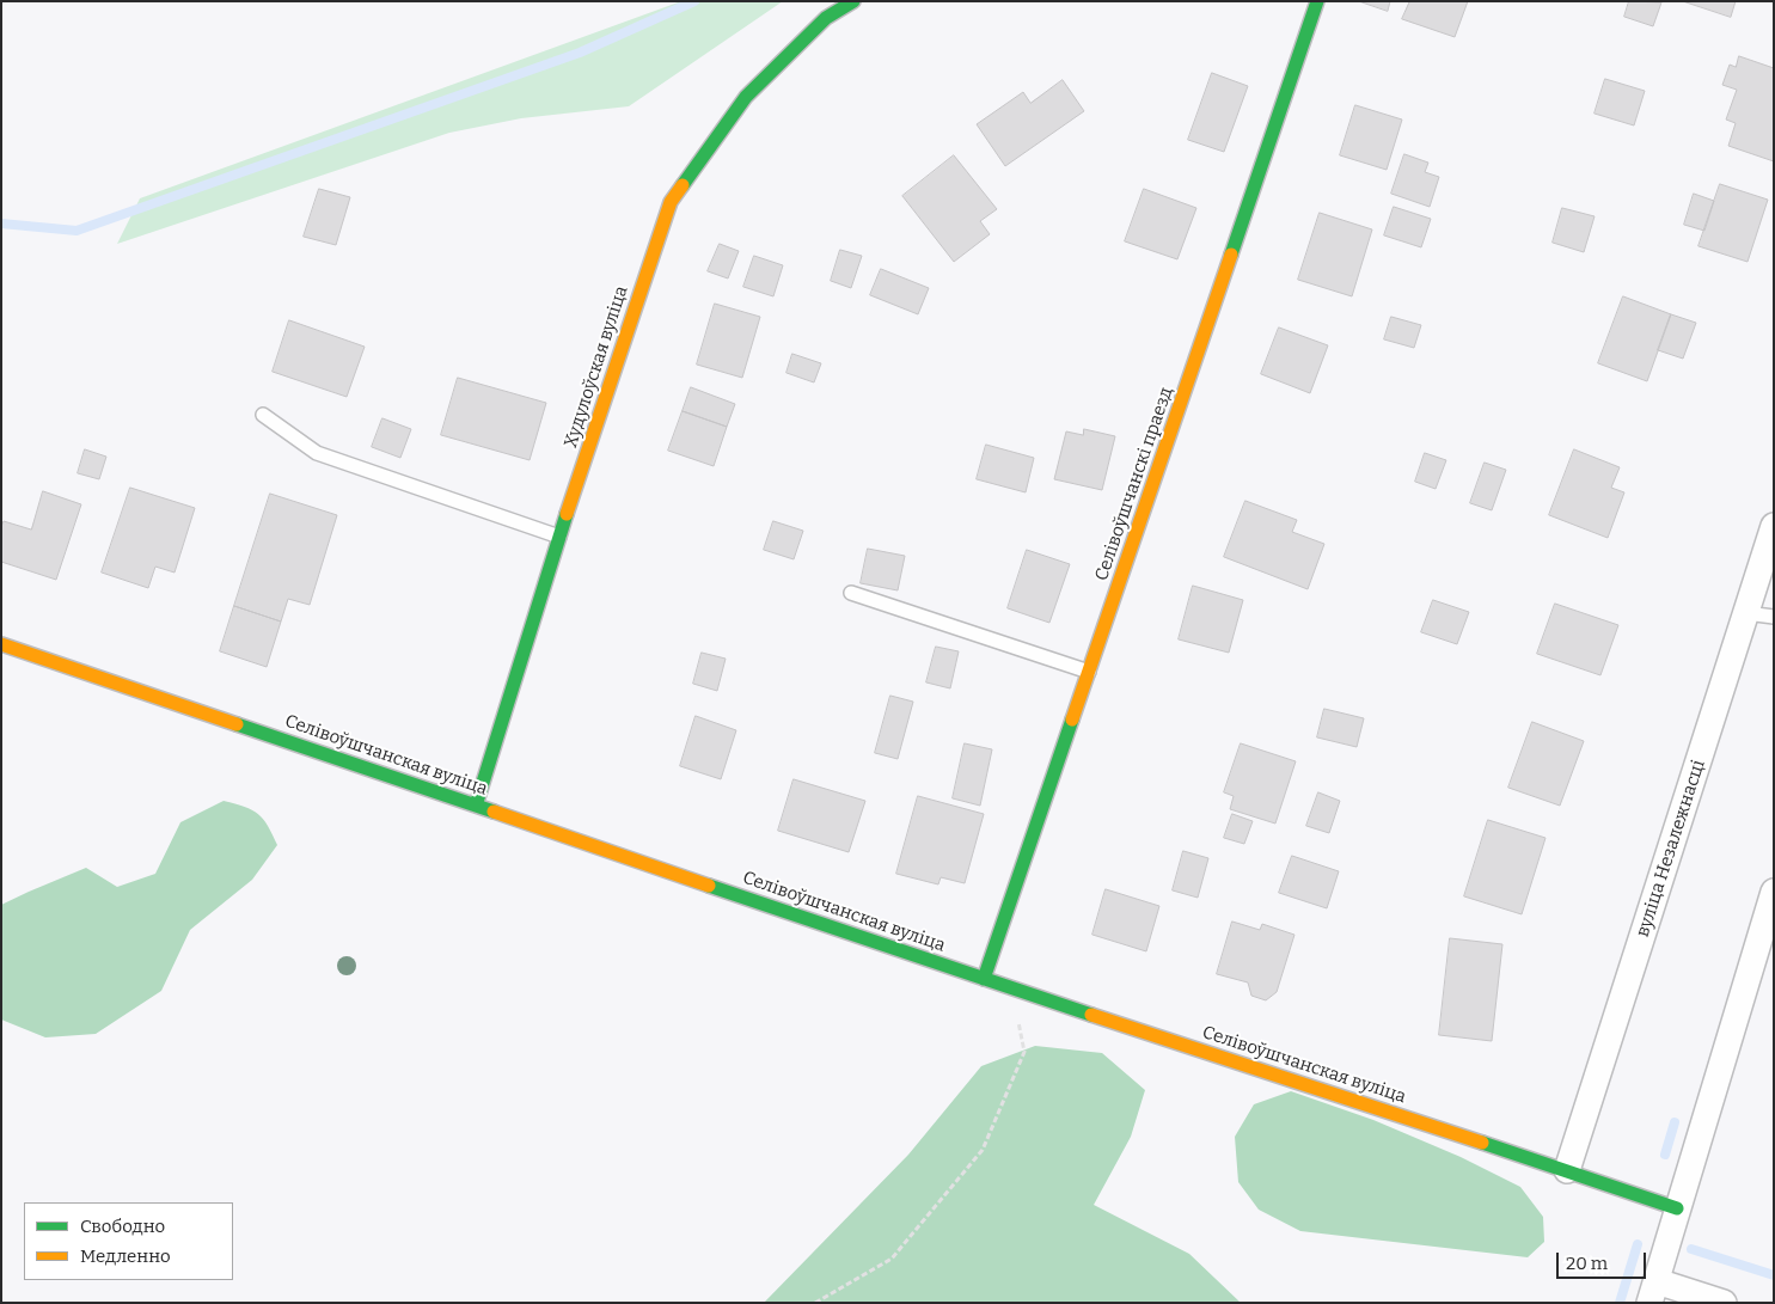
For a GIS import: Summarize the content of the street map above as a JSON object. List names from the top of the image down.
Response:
{
  "streets": {
    "street": [
      "Худулоўская вуліца",
      "Селівоўшчанскі праезд",
      "Селівоўшчанская вуліца",
      "вуліца Незалежнасці"
    ]
  },
  "crossings": [
    ["Худулоўская вуліца", "Селівоўшчанская вуліца"],
    ["Селівоўшчанскі праезд", "Селівоўшчанская вуліца"],
    ["Селівоўшчанская вуліца", "вуліца Незалежнасці"]
  ],
  "legend": ["Свободно", "Медленно"],
  "scale_bar": "20 m"
}
